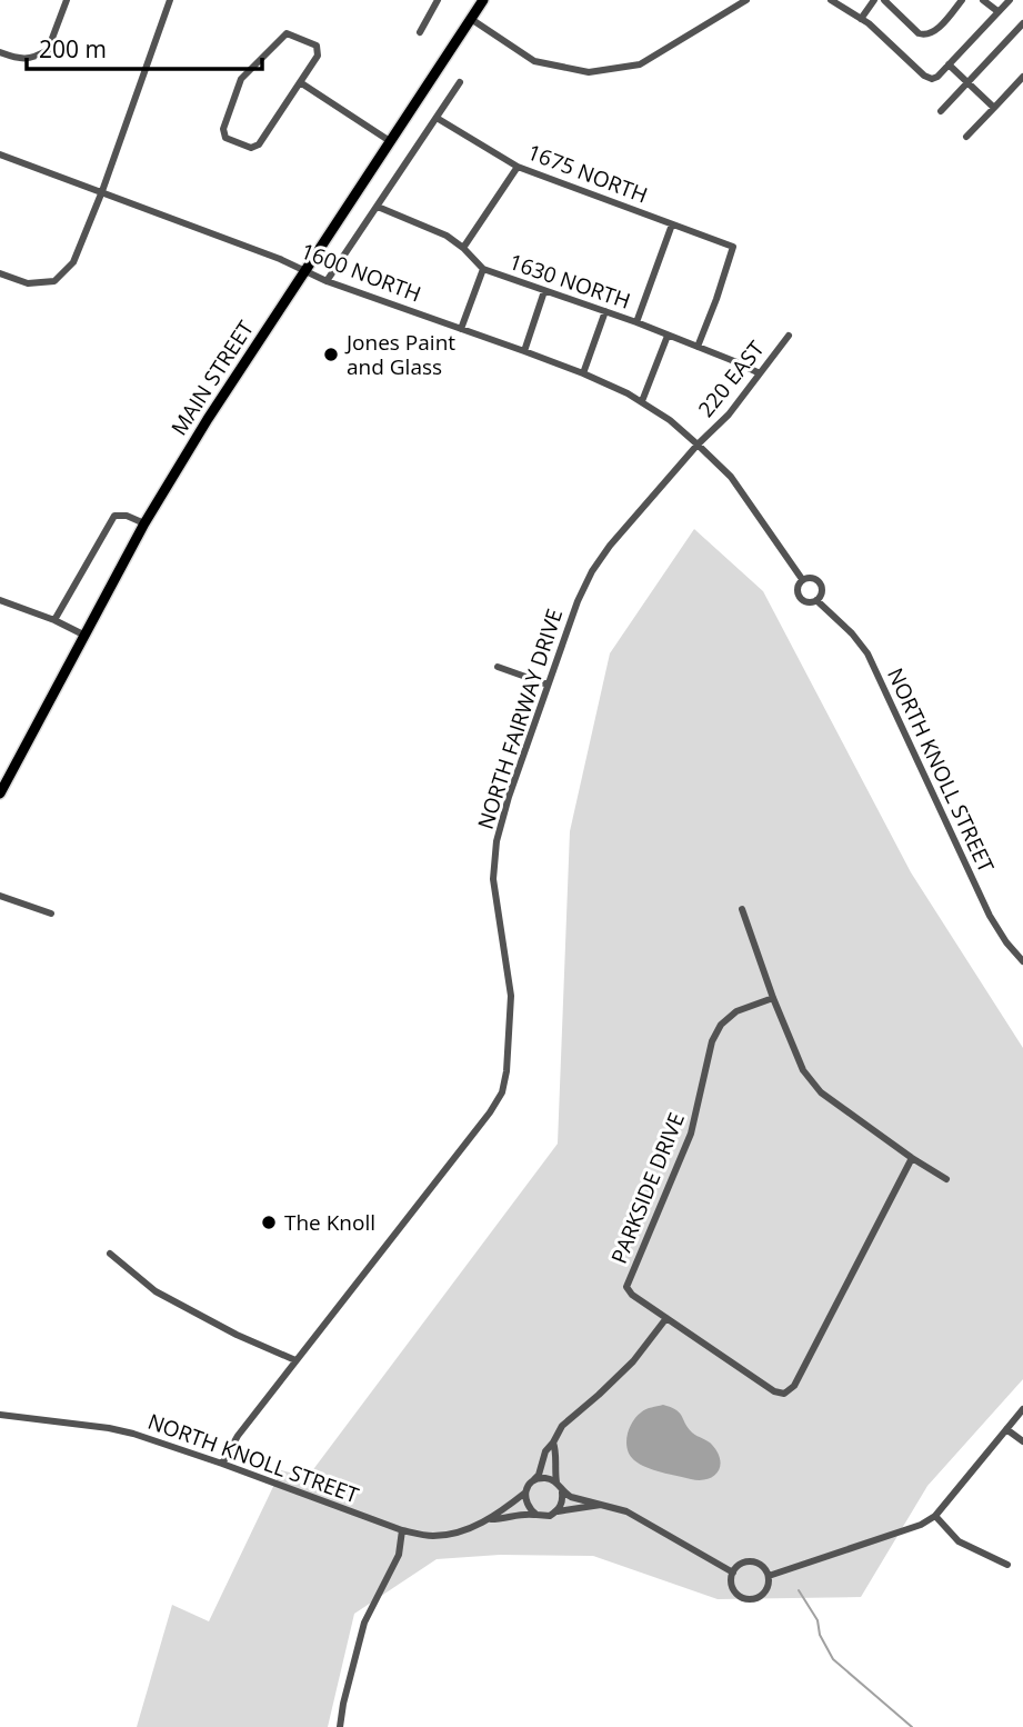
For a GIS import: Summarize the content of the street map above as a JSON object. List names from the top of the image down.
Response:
{
  "streets": {
    "main road": ["MAIN STREET"],
    "street": [
      "1675 NORTH",
      "1600 NORTH",
      "1630 NORTH",
      "220 EAST",
      "NORTH FAIRWAY DRIVE",
      "NORTH KNOLL STREET",
      "PARKSIDE DRIVE"
    ]
  },
  "crossings": [
    ["1675 NORTH", "1630 NORTH"],
    ["1600 NORTH", "MAIN STREET"],
    ["1600 NORTH", "220 EAST"],
    ["1600 NORTH", "NORTH FAIRWAY DRIVE"],
    ["1600 NORTH", "NORTH KNOLL STREET"],
    ["1630 NORTH", "220 EAST"],
    ["220 EAST", "NORTH FAIRWAY DRIVE"],
    ["220 EAST", "NORTH KNOLL STREET"],
    ["NORTH FAIRWAY DRIVE", "NORTH KNOLL STREET"],
    ["NORTH KNOLL STREET", "PARKSIDE DRIVE"]
  ],
  "places": ["Jones Paint and Glass", "The Knoll"],
  "scale_bar": "200 m"
}
